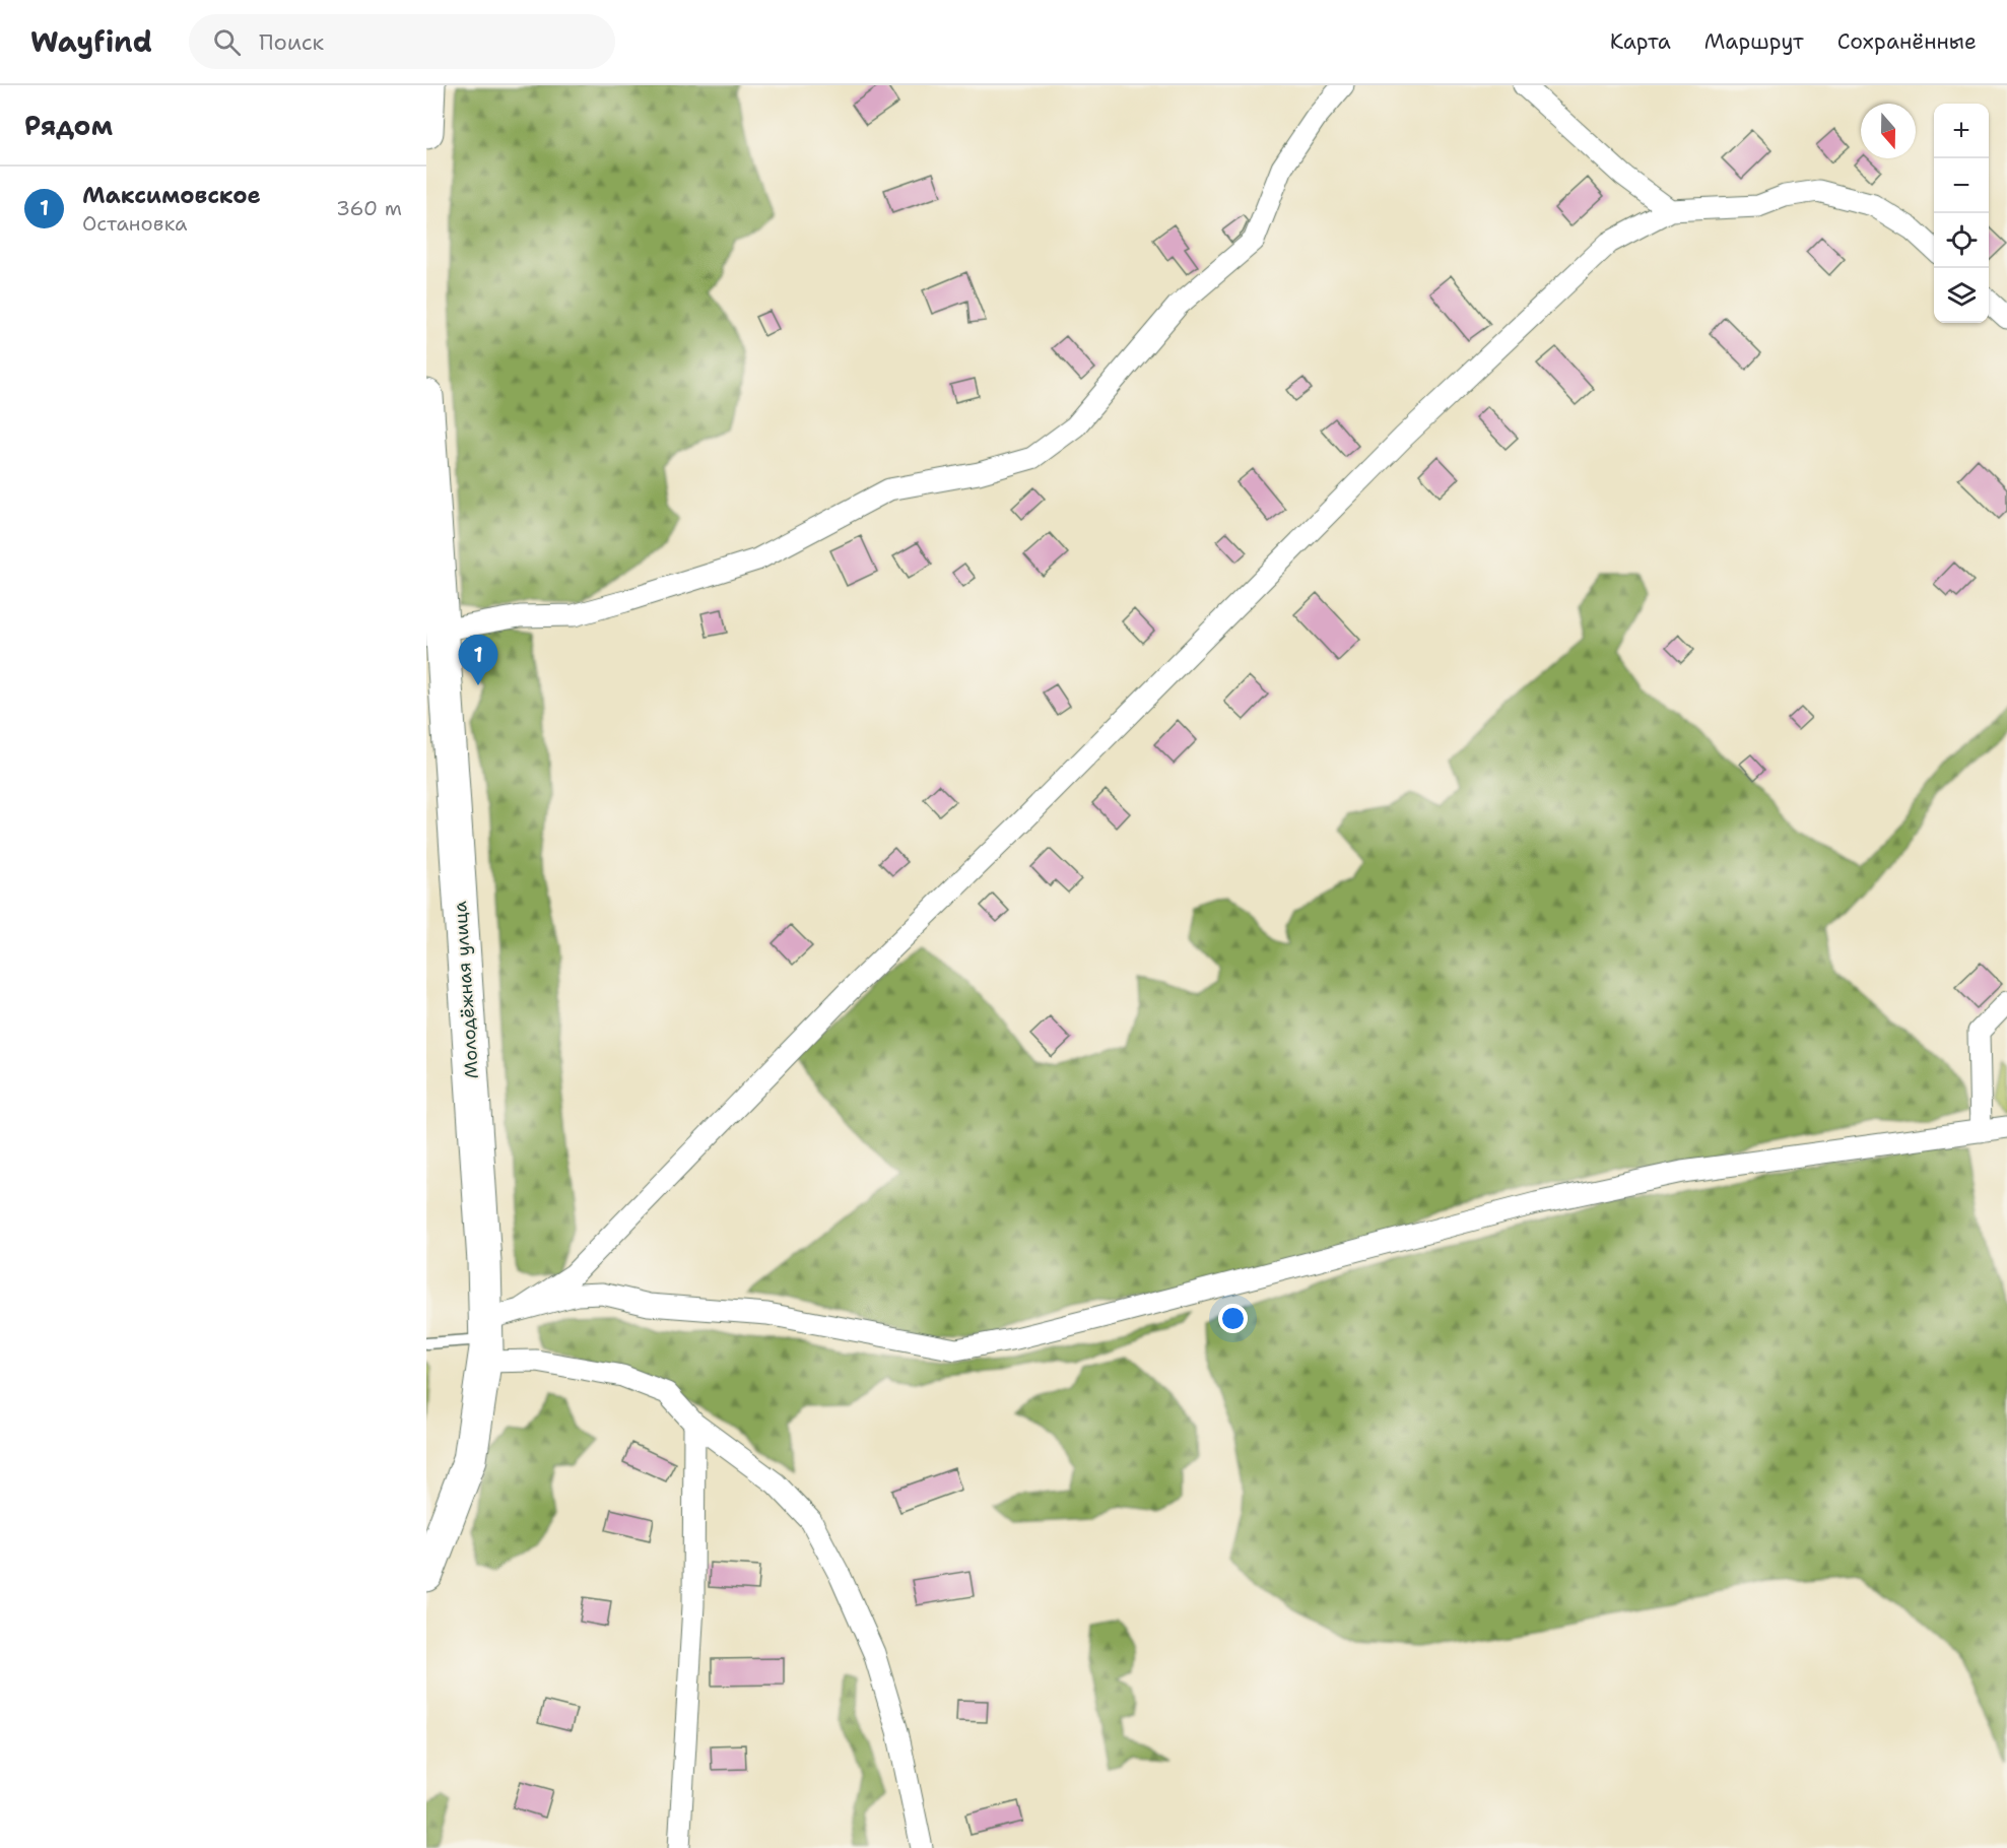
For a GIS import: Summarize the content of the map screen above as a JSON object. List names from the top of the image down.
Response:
{
  "streets": {
    "main road": ["Молодёжная улица"]
  },
  "north": "bottom",
  "page": {
    "header": "Wayfind",
    "search": "Поиск",
    "nav": ["Карта", "Маршрут", "Сохранённые"],
    "heading": "Рядом",
    "map_buttons": ["+", "−"],
    "list": [
      {
        "mark": "1",
        "name": "Максимовское",
        "note": "Остановка",
        "value": "360 m"
      }
    ],
    "pins": "1"
  }
}
